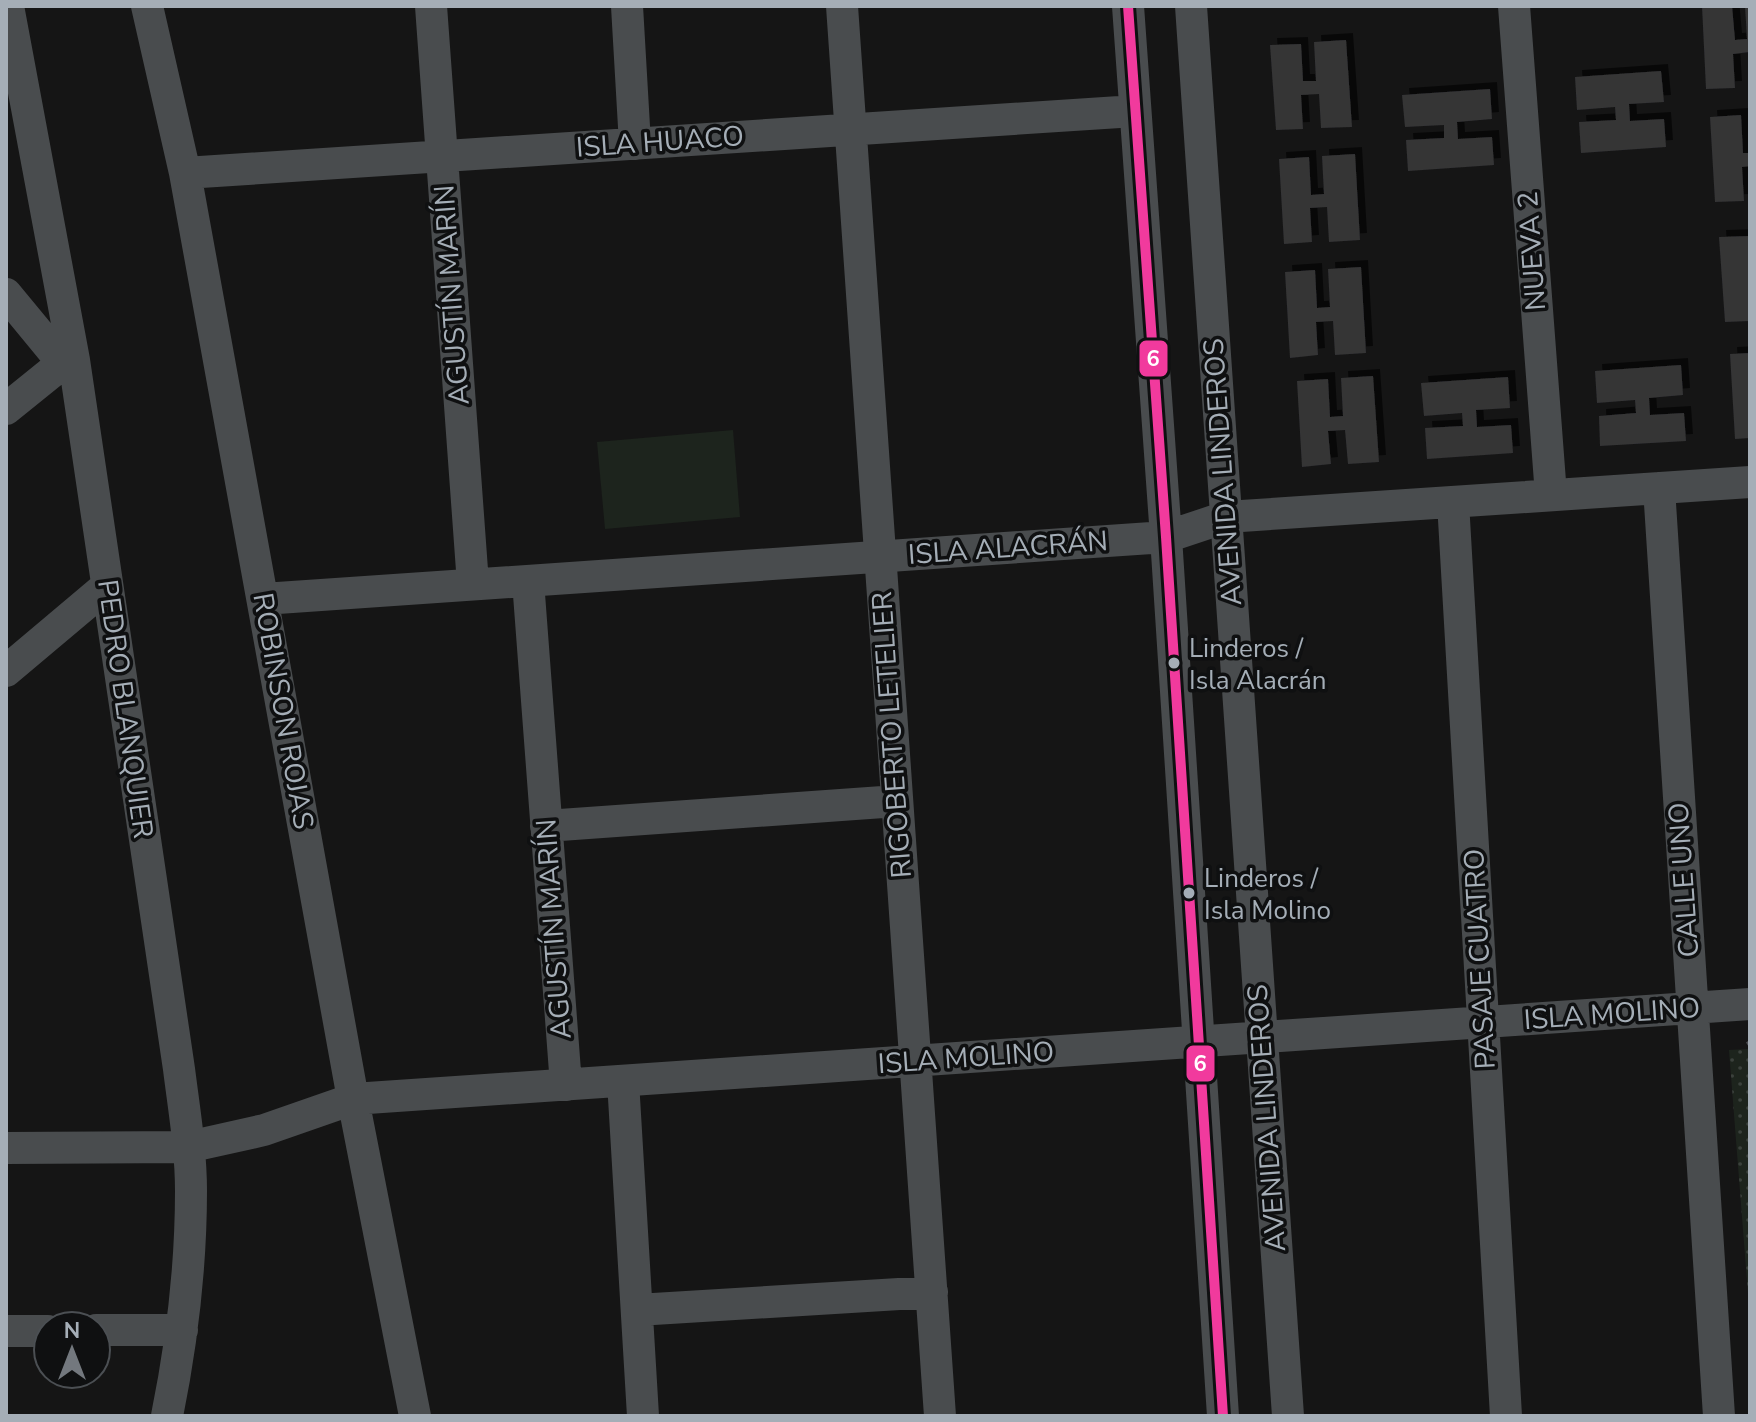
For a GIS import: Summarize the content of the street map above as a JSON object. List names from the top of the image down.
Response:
{
  "streets": {
    "street": [
      "ISLA HUACO",
      "NUEVA 2",
      "AGUSTÍN MARÍN",
      "AVENIDA LINDEROS",
      "ISLA ALACRÁN",
      "PEDRO BLANQUIER",
      "ROBINSON ROJAS",
      "RIGOBERTO LETELIER",
      "CALLE UNO",
      "PASAJE CUATRO",
      "ISLA MOLINO"
    ]
  },
  "crossings": [
    ["ISLA HUACO", "AGUSTÍN MARÍN"],
    ["ISLA HUACO", "ROBINSON ROJAS"],
    ["ISLA HUACO", "RIGOBERTO LETELIER"],
    ["NUEVA 2", "ISLA ALACRÁN"],
    ["AGUSTÍN MARÍN", "ISLA ALACRÁN"],
    ["AGUSTÍN MARÍN", "ISLA MOLINO"],
    ["AVENIDA LINDEROS", "ISLA ALACRÁN"],
    ["AVENIDA LINDEROS", "ISLA MOLINO"],
    ["ISLA ALACRÁN", "ROBINSON ROJAS"],
    ["ISLA ALACRÁN", "RIGOBERTO LETELIER"],
    ["ISLA ALACRÁN", "CALLE UNO"],
    ["ISLA ALACRÁN", "PASAJE CUATRO"],
    ["PEDRO BLANQUIER", "ISLA MOLINO"],
    ["ROBINSON ROJAS", "ISLA MOLINO"],
    ["RIGOBERTO LETELIER", "ISLA MOLINO"],
    ["CALLE UNO", "ISLA MOLINO"],
    ["PASAJE CUATRO", "ISLA MOLINO"]
  ],
  "places": ["Linderos / Isla Alacrán", "Linderos / Isla Molino"],
  "lines": ["transit line 6"],
  "north": "top"
}
